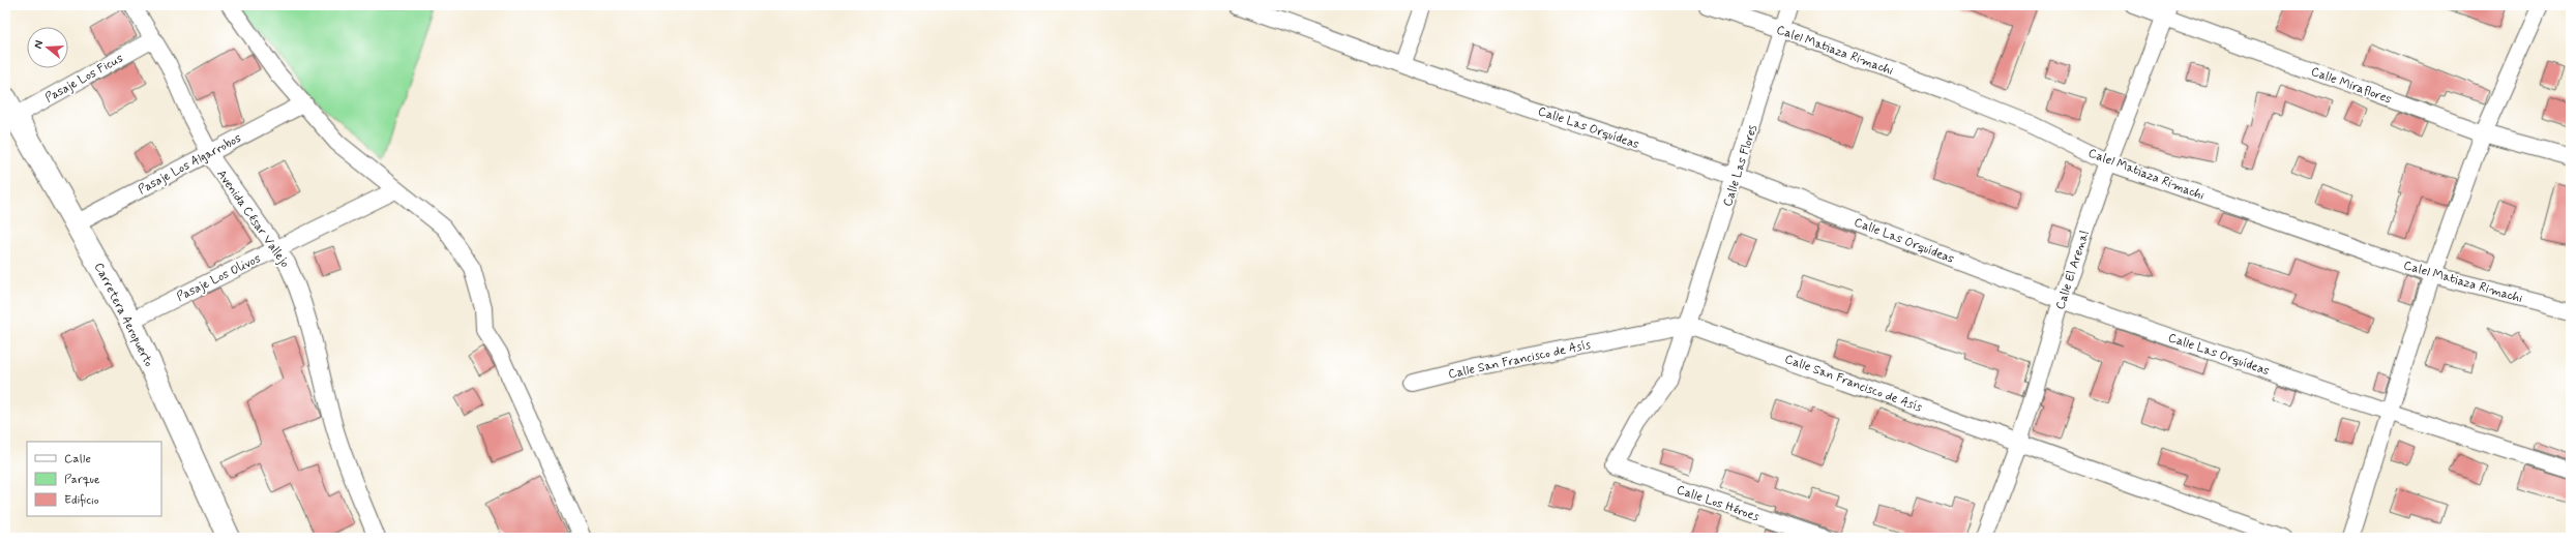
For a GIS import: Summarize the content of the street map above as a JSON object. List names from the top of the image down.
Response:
{
  "streets": {
    "main road": ["Carretera Aeropuerto"],
    "street": [
      "Calel Matiaza Rimachi",
      "Pasaje Los Ficus",
      "Calle Miraflores",
      "Calle Las Orquídeas",
      "Pasaje Los Algarrobos",
      "Calle Las Flores",
      "Avenida César Vallejo",
      "Calle El Arenal",
      "Pasaje Los Olivos",
      "Calle San Francisco de Asís",
      "Calle Los Héroes"
    ]
  },
  "crossings": [
    ["Calel Matiaza Rimachi", "Calle Las Flores"],
    ["Calel Matiaza Rimachi", "Calle El Arenal"],
    ["Pasaje Los Ficus", "Avenida César Vallejo"],
    ["Pasaje Los Ficus", "Carretera Aeropuerto"],
    ["Calle Miraflores", "Calle El Arenal"],
    ["Calle Las Orquídeas", "Calle Las Flores"],
    ["Calle Las Orquídeas", "Calle El Arenal"],
    ["Pasaje Los Algarrobos", "Avenida César Vallejo"],
    ["Pasaje Los Algarrobos", "Carretera Aeropuerto"],
    ["Calle Las Flores", "Calle San Francisco de Asís"],
    ["Calle Las Flores", "Calle Los Héroes"],
    ["Avenida César Vallejo", "Pasaje Los Olivos"],
    ["Calle El Arenal", "Calle San Francisco de Asís"],
    ["Pasaje Los Olivos", "Carretera Aeropuerto"]
  ],
  "legend": ["Calle", "Parque", "Edificio"],
  "north": "left"
}
